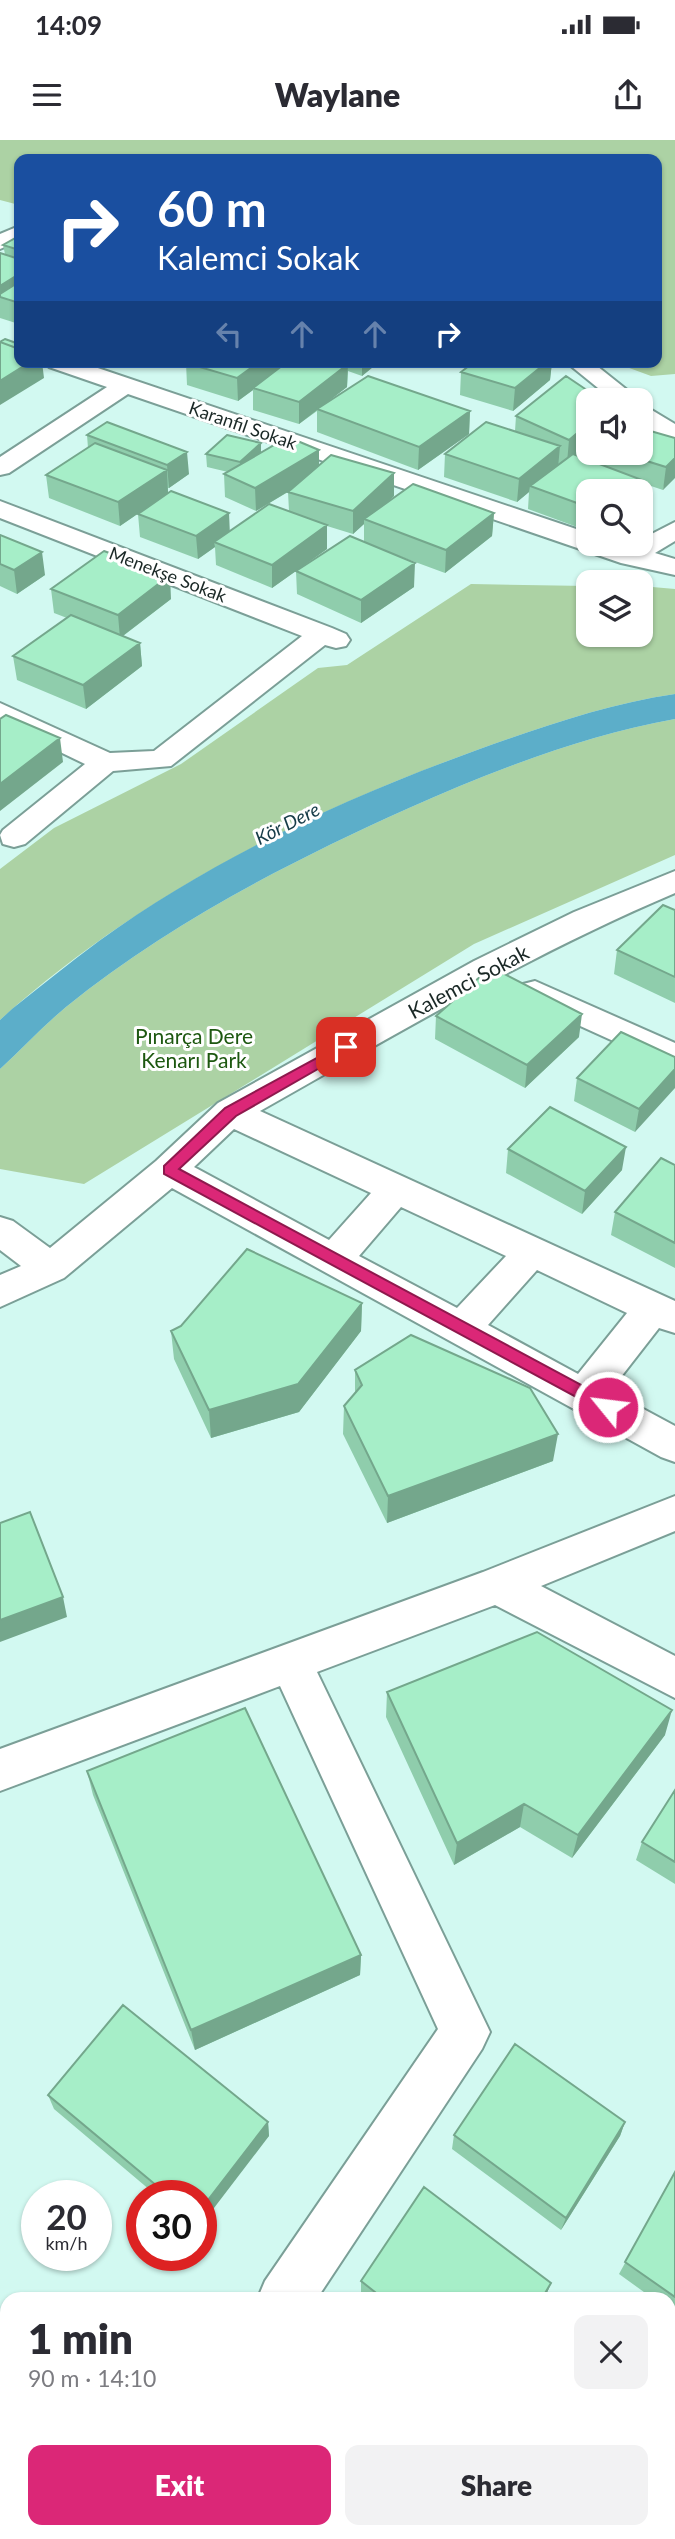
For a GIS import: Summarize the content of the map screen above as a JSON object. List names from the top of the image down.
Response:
{
  "streets": {
    "street": ["Karanfil Sokak", "Menekşe Sokak", "Kalemci Sokak"]
  },
  "water": ["Kör Dere"],
  "parks": ["Pınarça Dere Kenarı Park"],
  "page": {
    "status": "14:09",
    "header": "Waylane",
    "turn": ["60 m", "Kalemci Sokak"],
    "speed": "20 km/h",
    "limit": "30",
    "heading": ["1 min", "90 m · 14:10"],
    "buttons": ["Exit", "Share"]
  }
}
